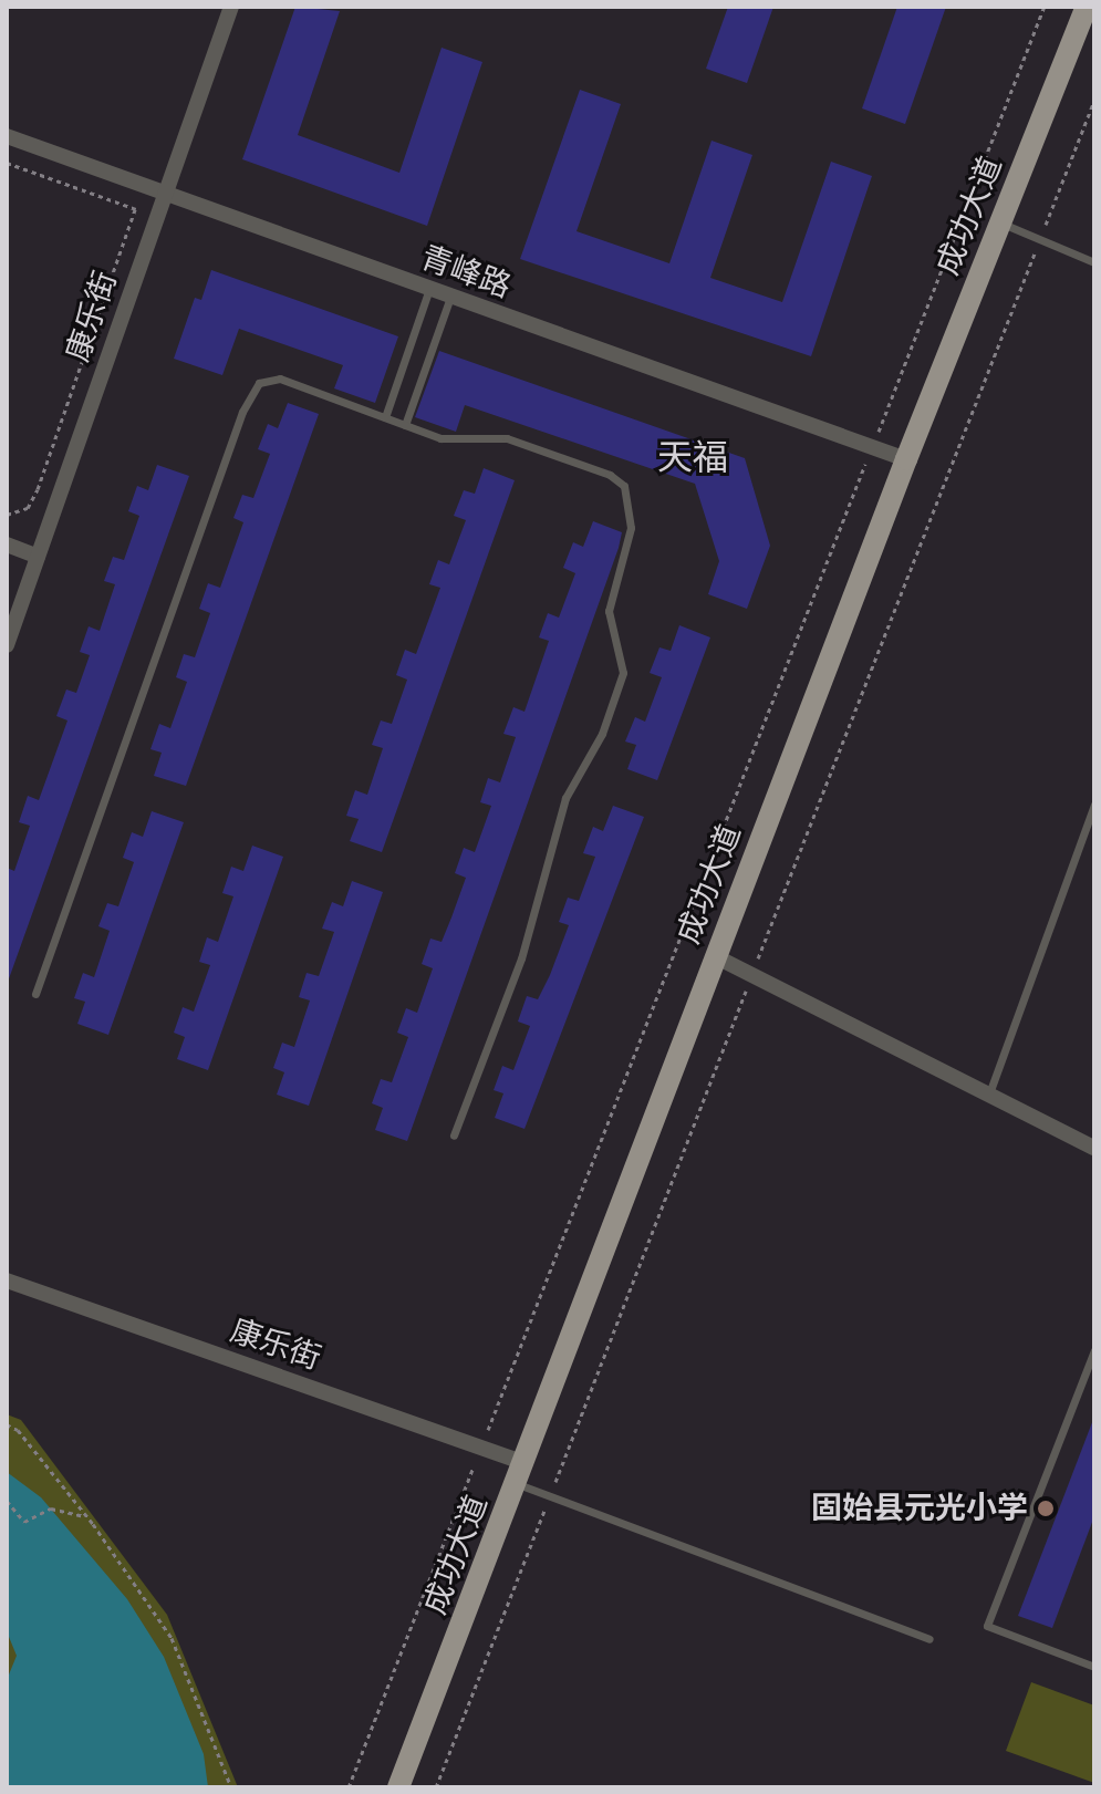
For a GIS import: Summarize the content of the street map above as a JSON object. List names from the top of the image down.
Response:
{
  "streets": {
    "main road": ["成功大道"],
    "street": ["青峰路", "康乐街"]
  },
  "crossings": [
    ["成功大道", "青峰路"],
    ["成功大道", "康乐街"],
    ["青峰路", "康乐街"]
  ],
  "districts": ["天福"],
  "places": ["固始县元光小学"]
}
